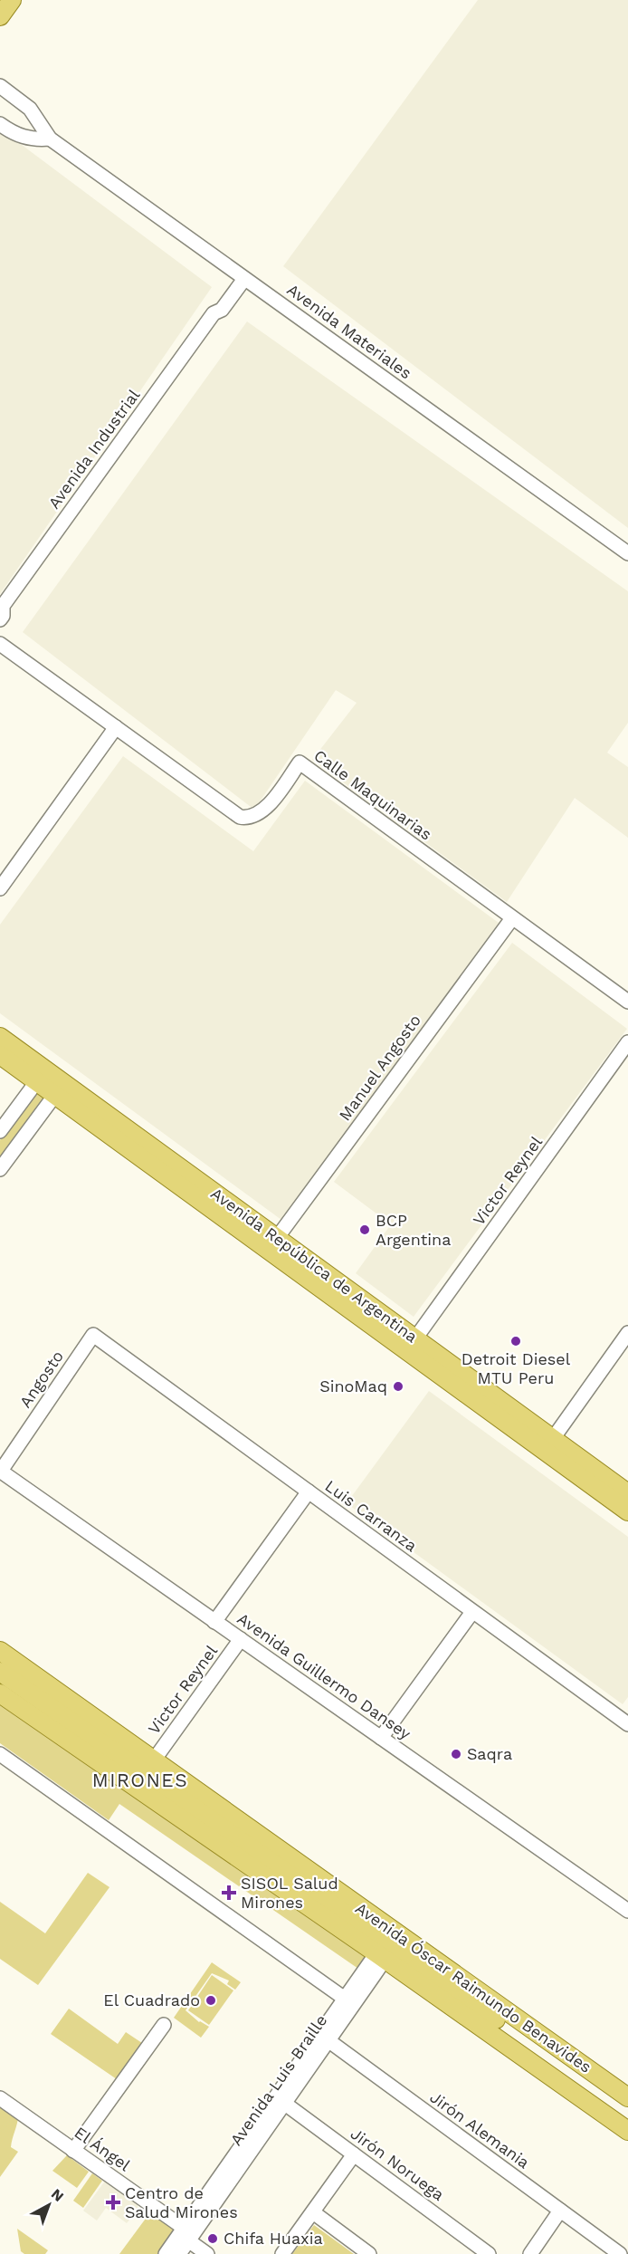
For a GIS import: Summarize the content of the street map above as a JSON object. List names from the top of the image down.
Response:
{
  "streets": {
    "main road": ["Avenida República de Argentina", "Avenida Óscar Raimundo Benavides"],
    "street": [
      "Avenida Materiales",
      "Avenida Industrial",
      "Calle Maquinarias",
      "Manuel Angosto",
      "Victor Reynel",
      "Angosto",
      "Luis Carranza",
      "Avenida Guillermo Dansey",
      "Avenida Luis Braille",
      "Jirón Alemania",
      "El Ángel",
      "Jirón Noruega"
    ]
  },
  "crossings": [
    ["Avenida Materiales", "Avenida Industrial"],
    ["Calle Maquinarias", "Manuel Angosto"],
    ["Manuel Angosto", "Avenida República de Argentina"],
    ["Victor Reynel", "Avenida República de Argentina"],
    ["Victor Reynel", "Avenida Guillermo Dansey"],
    ["Victor Reynel", "Avenida Óscar Raimundo Benavides"],
    ["Angosto", "Luis Carranza"],
    ["Angosto", "Avenida Guillermo Dansey"],
    ["Avenida Óscar Raimundo Benavides", "Avenida Luis Braille"],
    ["Avenida Luis Braille", "Jirón Alemania"],
    ["Avenida Luis Braille", "El Ángel"],
    ["Avenida Luis Braille", "Jirón Noruega"]
  ],
  "districts": ["MIRONES"],
  "places": {
    "other": [
      "BCP Argentina",
      "Detroit Diesel MTU Peru",
      "SinoMaq",
      "Saqra",
      "El Cuadrado",
      "Chifa Huaxia"
    ],
    "health": ["SISOL Salud Mirones", "Centro de Salud Mirones"]
  },
  "north": "top right"
}
